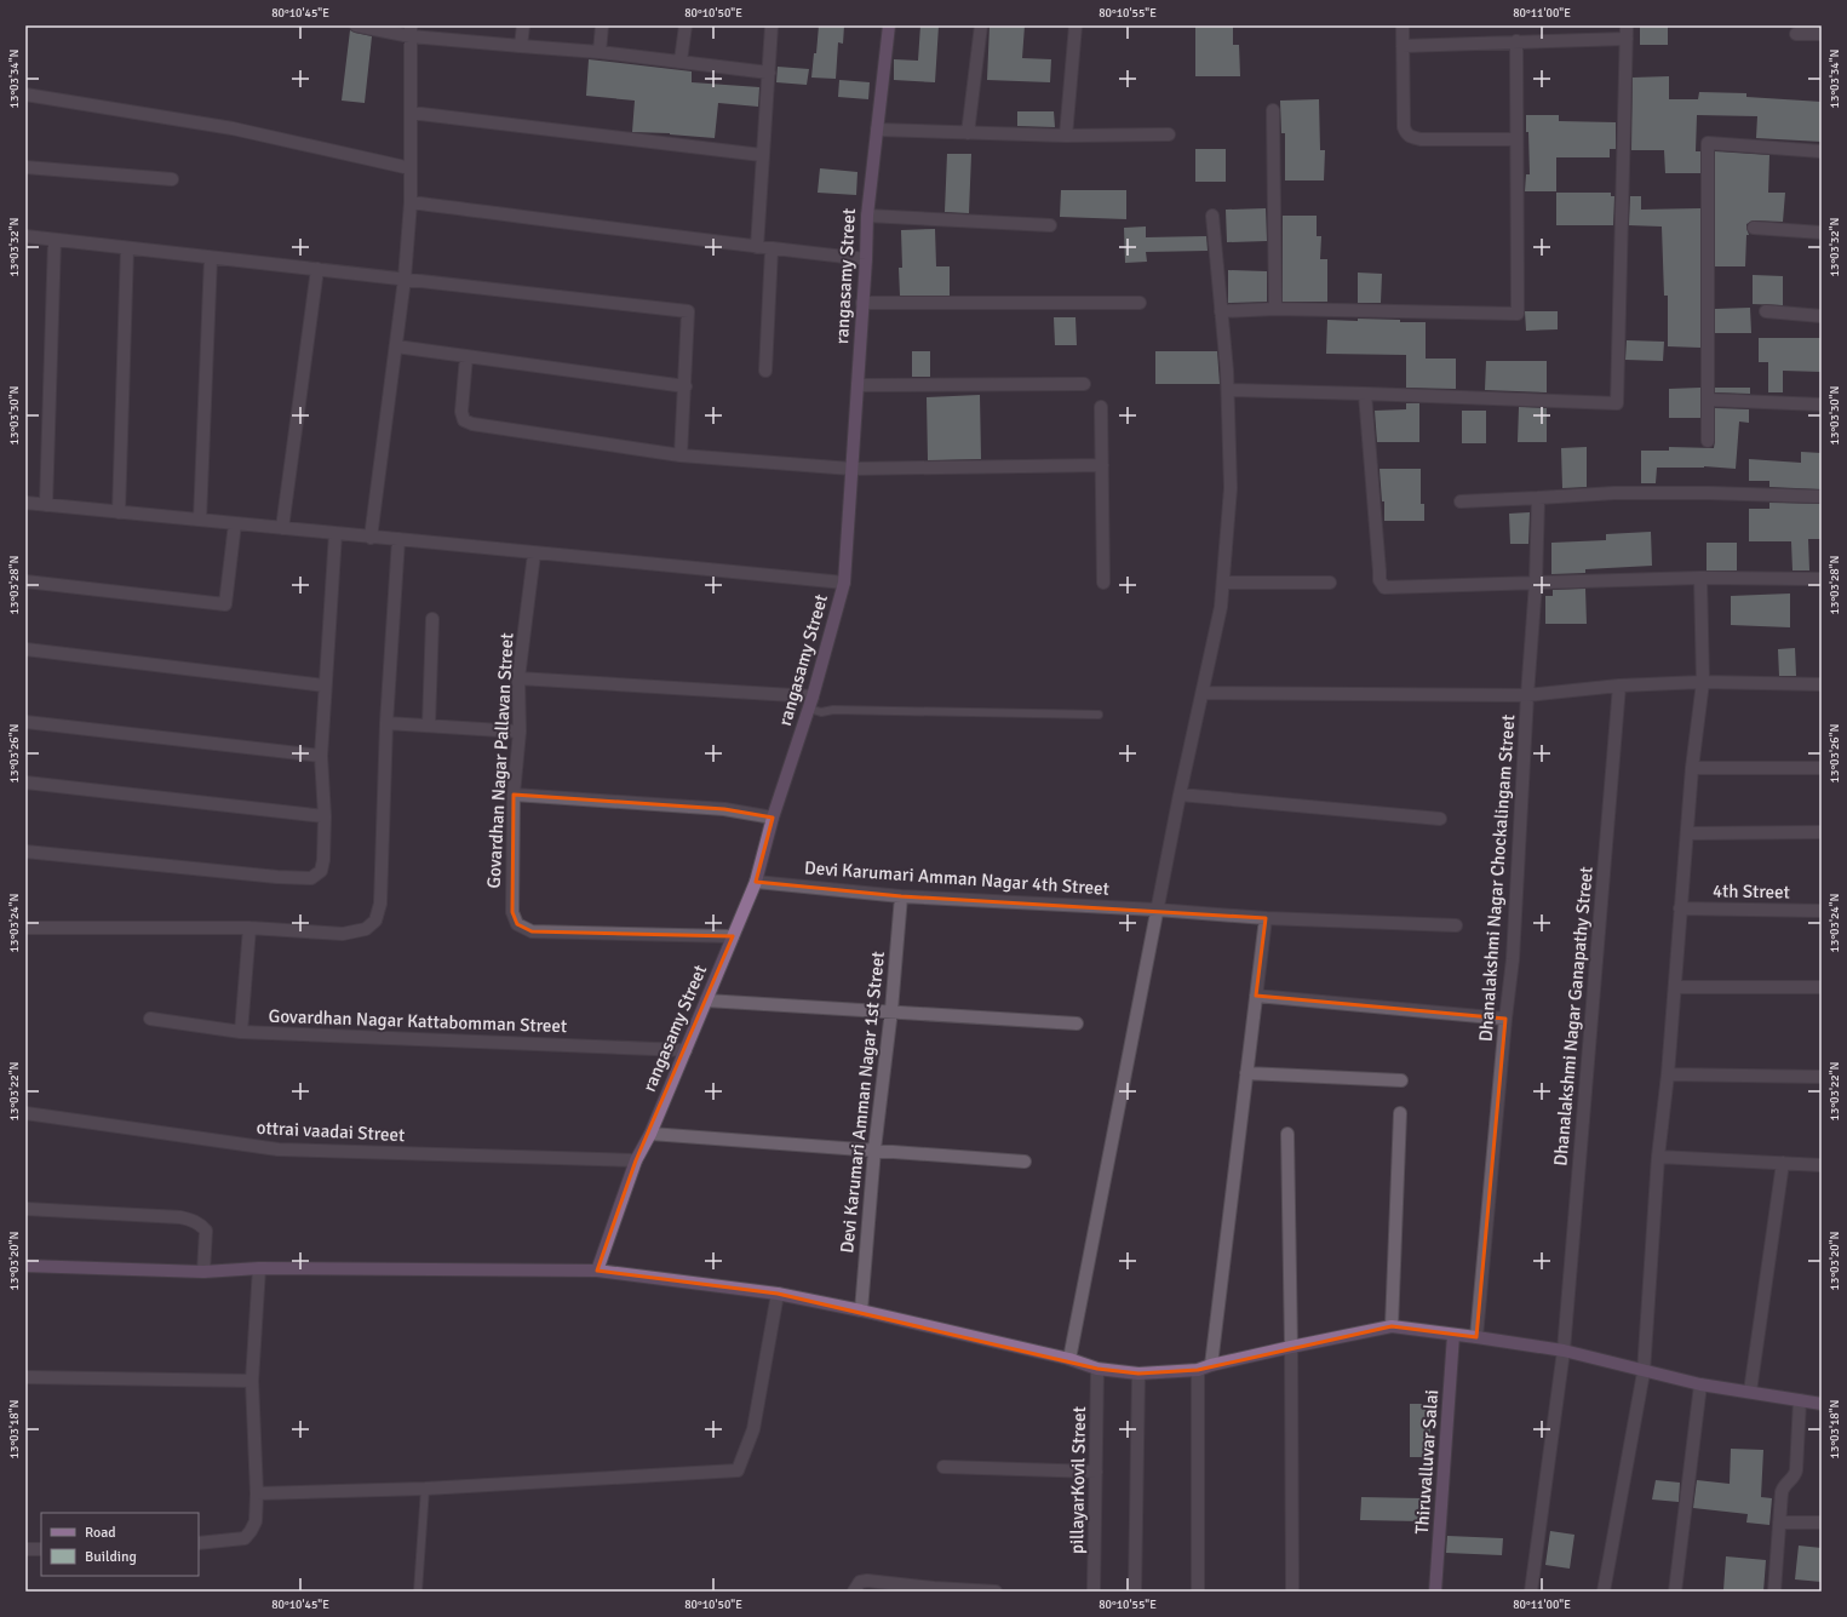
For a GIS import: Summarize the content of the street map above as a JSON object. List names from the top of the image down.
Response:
{
  "streets": {
    "street": [
      "rangasamy Street",
      "Govardhan Nagar Pallavan Street",
      "Devi Karumari Amman Nagar 4th Street",
      "Dhanalakshmi Nagar Chockalingam Street",
      "4th Street",
      "Dhanalakshmi Nagar Ganapathy Street",
      "Govardhan Nagar Kattabomman Street",
      "Devi Karumari Amman Nagar 1st Street",
      "ottrai vaadai Street",
      "Thiruvalluvar Salai",
      "pillayarKovil Street"
    ]
  },
  "crossings": [
    ["rangasamy Street", "Govardhan Nagar Pallavan Street"],
    ["rangasamy Street", "Devi Karumari Amman Nagar 4th Street"],
    ["rangasamy Street", "Govardhan Nagar Kattabomman Street"],
    ["rangasamy Street", "ottrai vaadai Street"],
    ["Devi Karumari Amman Nagar 4th Street", "Devi Karumari Amman Nagar 1st Street"]
  ],
  "legend": ["Road", "Building"],
  "coordinates": [
    "80°10'45\"E",
    "80°10'50\"E",
    "80°10'55\"E",
    "80°11'00\"E",
    "13°03'34\"N",
    "13°03'32\"N",
    "13°03'30\"N",
    "13°03'28\"N",
    "13°03'26\"N",
    "13°03'24\"N",
    "13°03'22\"N",
    "13°03'20\"N",
    "13°03'18\"N"
  ]
}
